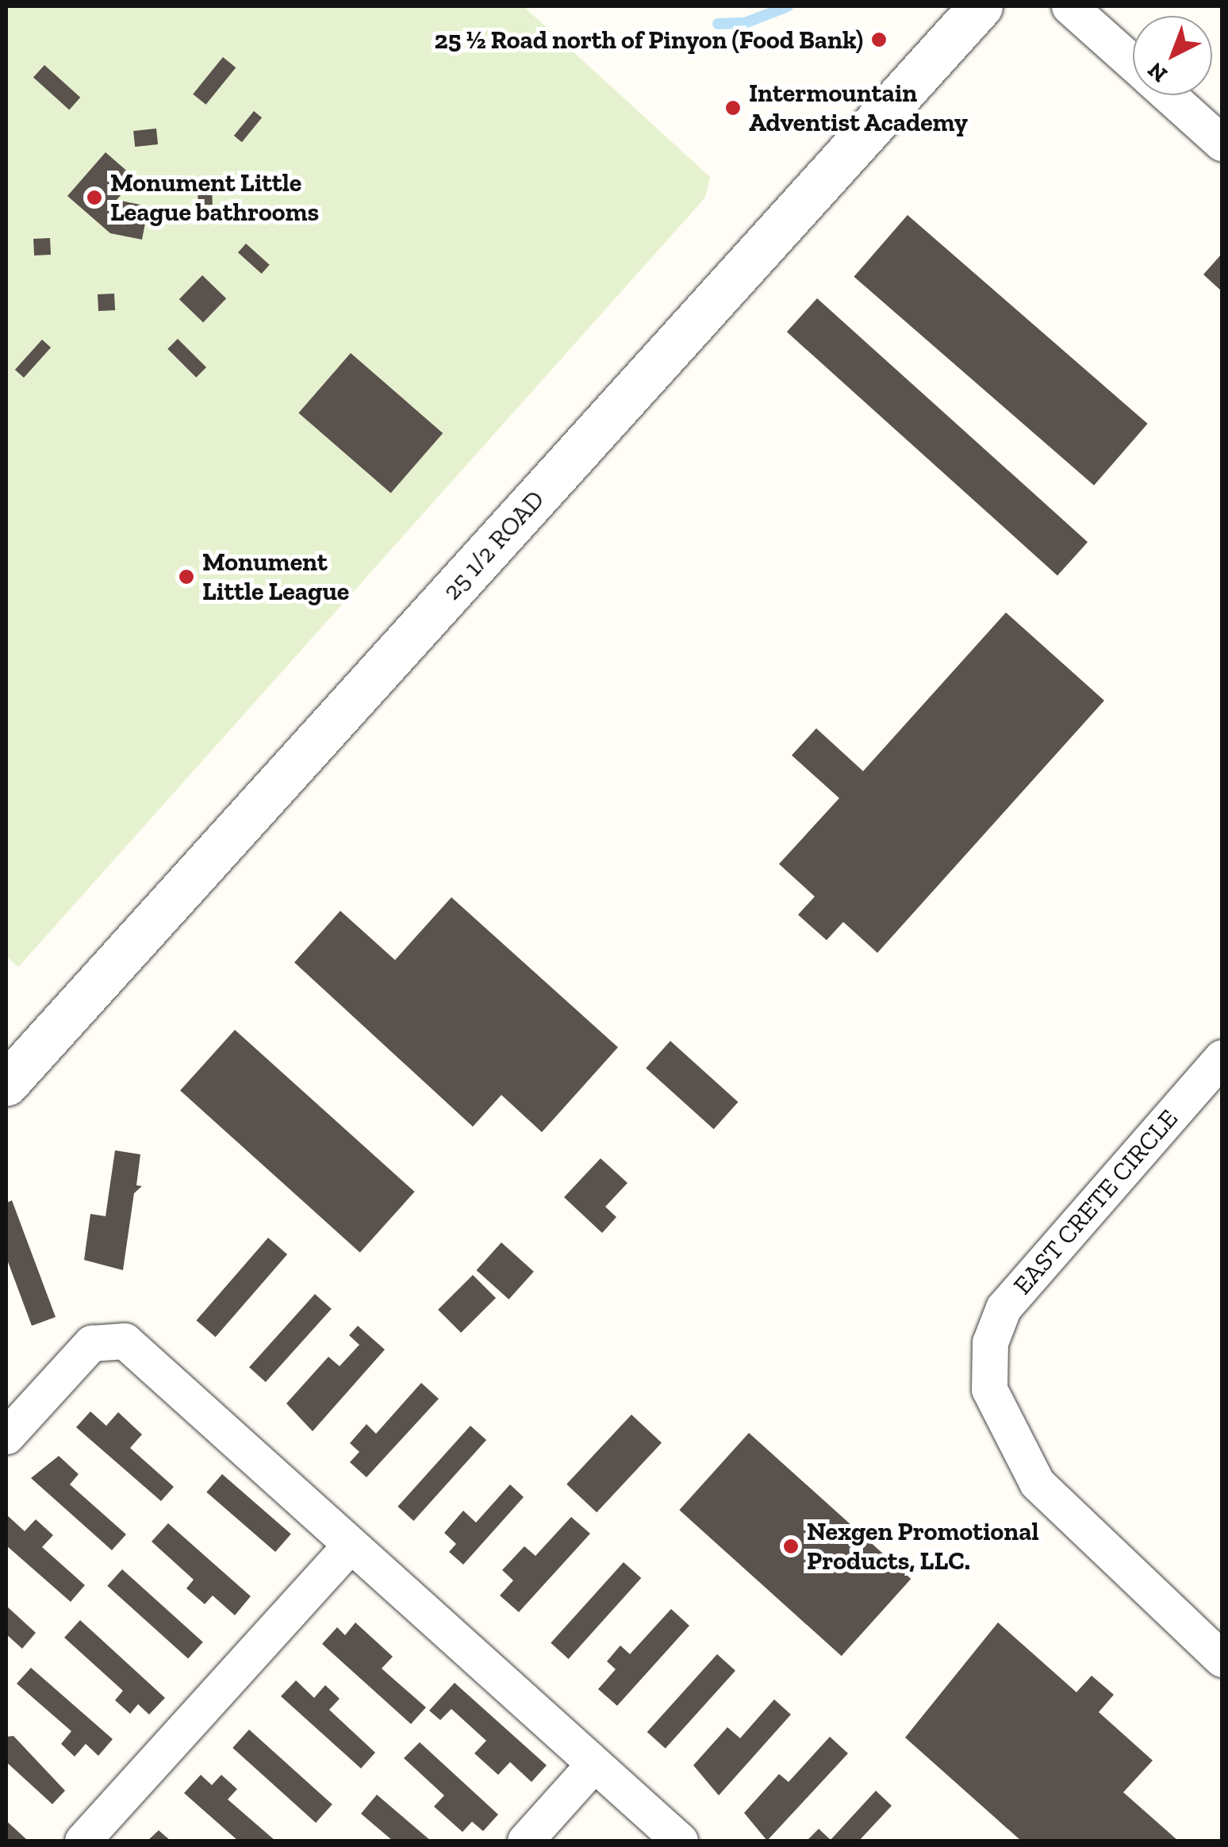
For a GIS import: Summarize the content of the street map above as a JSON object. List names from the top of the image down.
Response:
{
  "streets": {
    "street": ["25 1/2 ROAD", "EAST CRETE CIRCLE"]
  },
  "places": [
    "25 ½ Road north of Pinyon (Food Bank)",
    "Intermountain Adventist Academy",
    "Monument Little League bathrooms",
    "Monument Little League",
    "Nexgen Promotional Products, LLC."
  ],
  "north": "bottom left"
}
